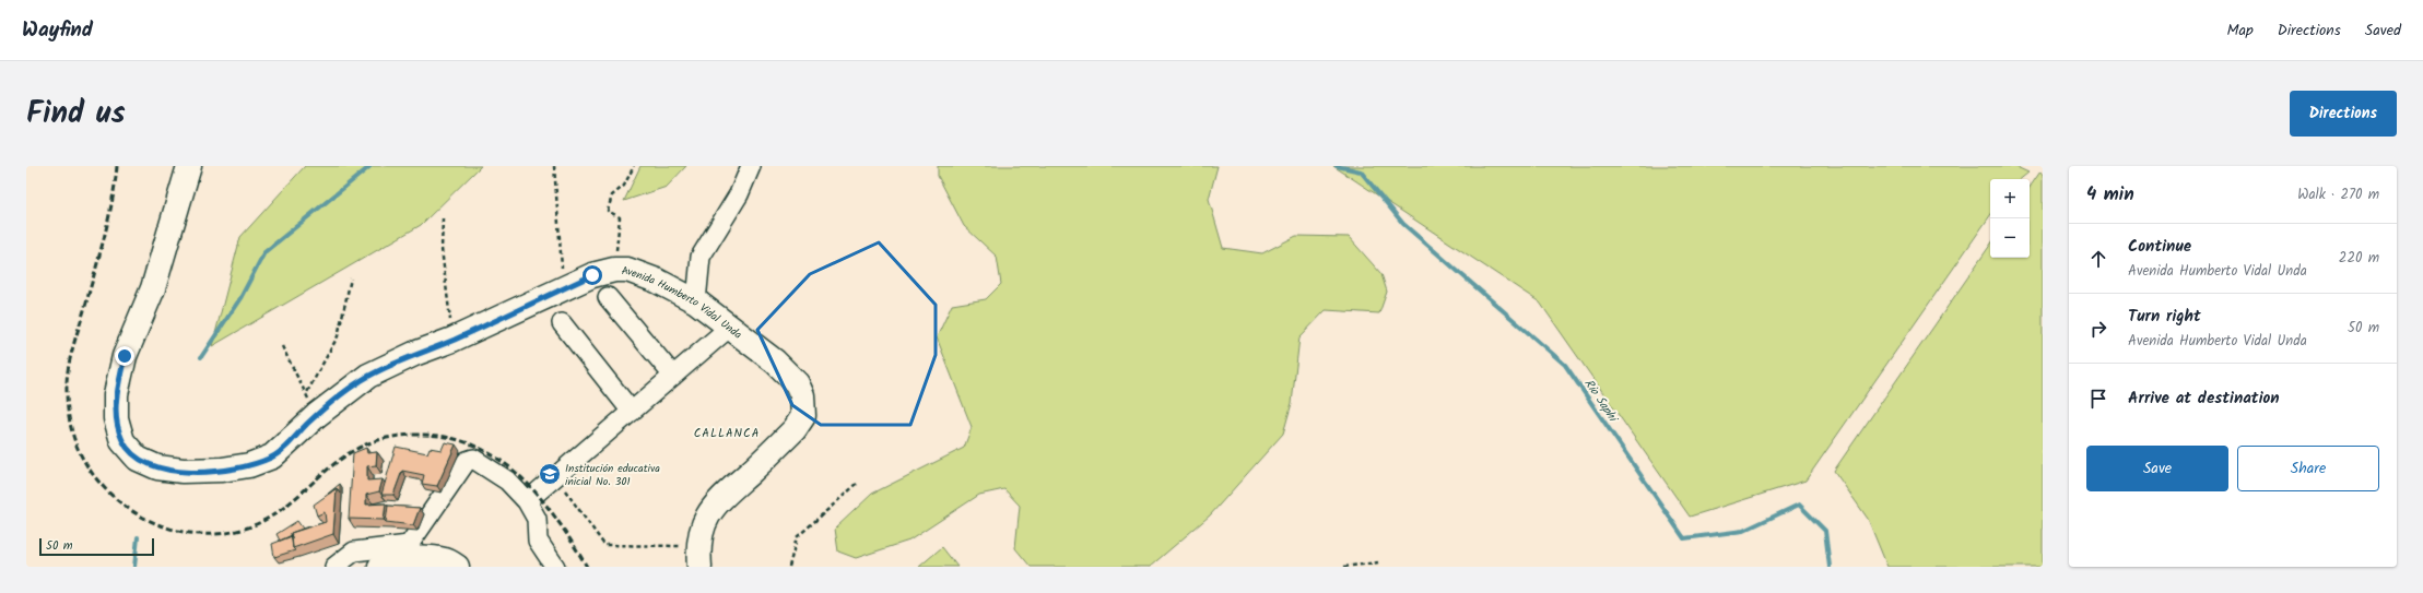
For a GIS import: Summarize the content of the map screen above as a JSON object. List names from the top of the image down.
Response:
{
  "streets": {
    "main road": ["Avenida Humberto Vidal Unda"]
  },
  "districts": ["CALLANCA"],
  "water": ["Rio Saphi"],
  "places": {
    "school or university": ["Institución educativa inicial No. 301"]
  },
  "scale_bar": "50 m",
  "page": {
    "header": "Wayfind",
    "nav": ["Map", "Directions", "Saved"],
    "title": "Find us",
    "buttons": [
      "Directions",
      ["Save", "Share"]
    ],
    "heading": ["4 min", "Walk · 270 m"],
    "map_buttons": ["+", "−"],
    "list": [
      ["Continue", "Avenida Humberto Vidal Unda", "220 m"],
      ["Turn right", "Avenida Humberto Vidal Unda", "50 m"],
      "Arrive at destination"
    ],
    "scale": "50 m"
  }
}
